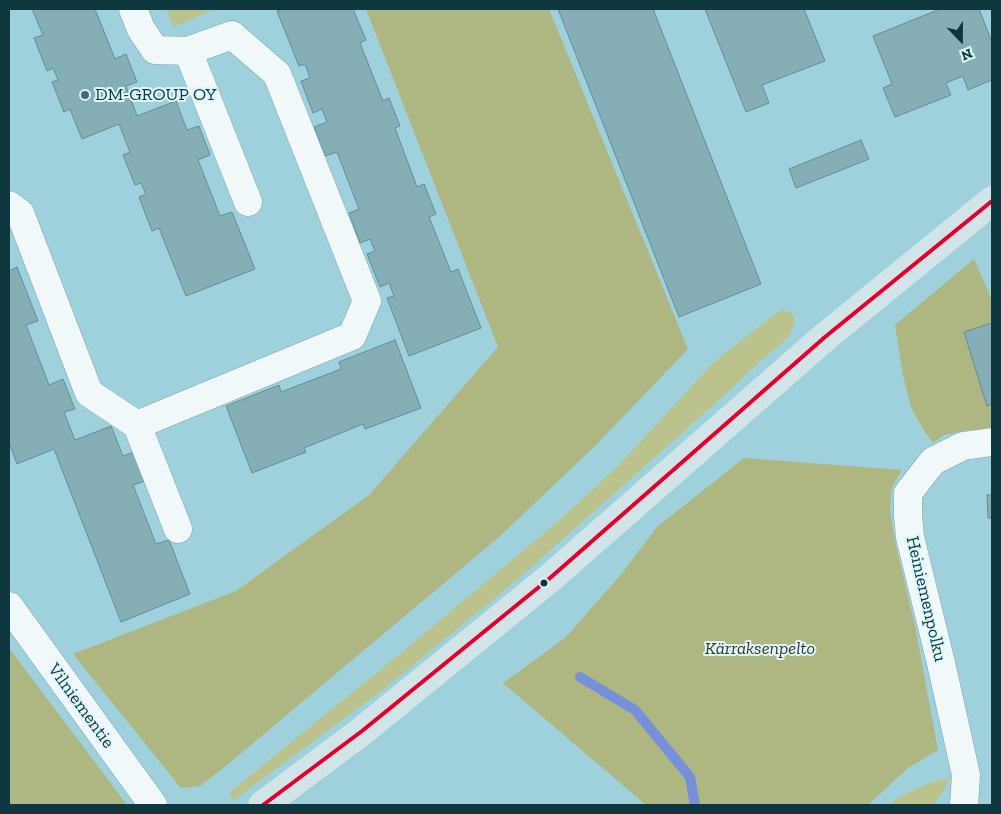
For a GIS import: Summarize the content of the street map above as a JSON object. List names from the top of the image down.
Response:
{
  "streets": {
    "street": ["Heiniemenpolku", "Vilniementie"]
  },
  "parks": ["Kärraksenpelto"],
  "places": ["DM-GROUP OY"],
  "north": "bottom"
}
